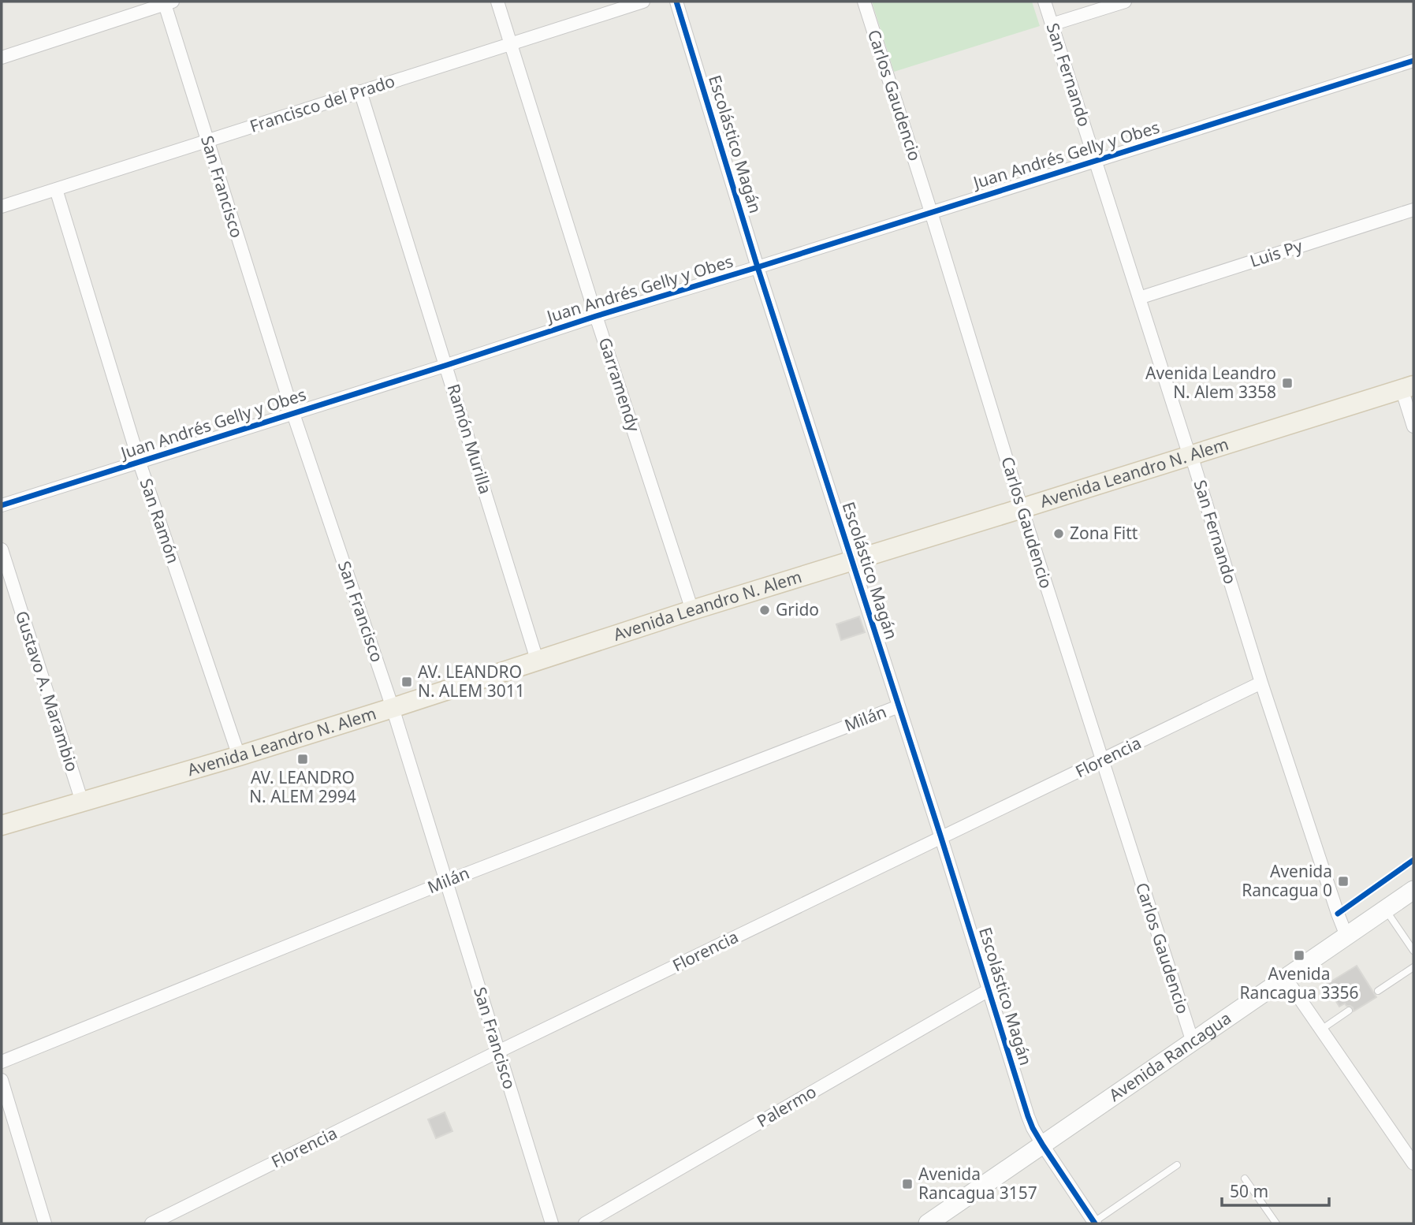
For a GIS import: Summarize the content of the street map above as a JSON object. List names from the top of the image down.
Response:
{
  "streets": {
    "main road": ["Avenida Leandro N. Alem", "Avenida Rancagua"],
    "street": [
      "San Fernando",
      "Carlos Gaudencio",
      "Francisco del Prado",
      "Escolástico Magán",
      "Juan Andrés Gelly y Obes",
      "San Francisco",
      "Luis Py",
      "Garramendy",
      "Ramón Murilla",
      "San Ramón",
      "Gustavo A. Marambio",
      "Milán",
      "Florencia",
      "Palermo"
    ]
  },
  "crossings": [
    ["San Fernando", "Juan Andrés Gelly y Obes"],
    ["San Fernando", "Luis Py"],
    ["San Fernando", "Avenida Leandro N. Alem"],
    ["San Fernando", "Florencia"],
    ["San Fernando", "Avenida Rancagua"],
    ["Carlos Gaudencio", "Juan Andrés Gelly y Obes"],
    ["Carlos Gaudencio", "Avenida Leandro N. Alem"],
    ["Carlos Gaudencio", "Florencia"],
    ["Carlos Gaudencio", "Avenida Rancagua"],
    ["Francisco del Prado", "San Francisco"],
    ["Francisco del Prado", "Garramendy"],
    ["Francisco del Prado", "Ramón Murilla"],
    ["Francisco del Prado", "San Ramón"],
    ["Escolástico Magán", "Juan Andrés Gelly y Obes"],
    ["Escolástico Magán", "Avenida Leandro N. Alem"],
    ["Escolástico Magán", "Milán"],
    ["Escolástico Magán", "Florencia"],
    ["Escolástico Magán", "Avenida Rancagua"],
    ["Escolástico Magán", "Palermo"],
    ["Juan Andrés Gelly y Obes", "San Francisco"],
    ["Juan Andrés Gelly y Obes", "Garramendy"],
    ["Juan Andrés Gelly y Obes", "Ramón Murilla"],
    ["Juan Andrés Gelly y Obes", "San Ramón"],
    ["San Francisco", "Avenida Leandro N. Alem"],
    ["San Francisco", "Milán"],
    ["San Francisco", "Florencia"],
    ["Garramendy", "Avenida Leandro N. Alem"],
    ["Ramón Murilla", "Avenida Leandro N. Alem"],
    ["Avenida Leandro N. Alem", "San Ramón"],
    ["Avenida Leandro N. Alem", "Gustavo A. Marambio"]
  ],
  "places": {
    "transit": [
      "Avenida Leandro N. Alem 3358",
      "AV. LEANDRO N. ALEM 3011",
      "AV. LEANDRO N. ALEM 2994",
      "Avenida Rancagua 0",
      "Avenida Rancagua 3356",
      "Avenida Rancagua 3157"
    ],
    "other": ["Zona Fitt", "Grido"]
  },
  "scale_bar": "50 m"
}
